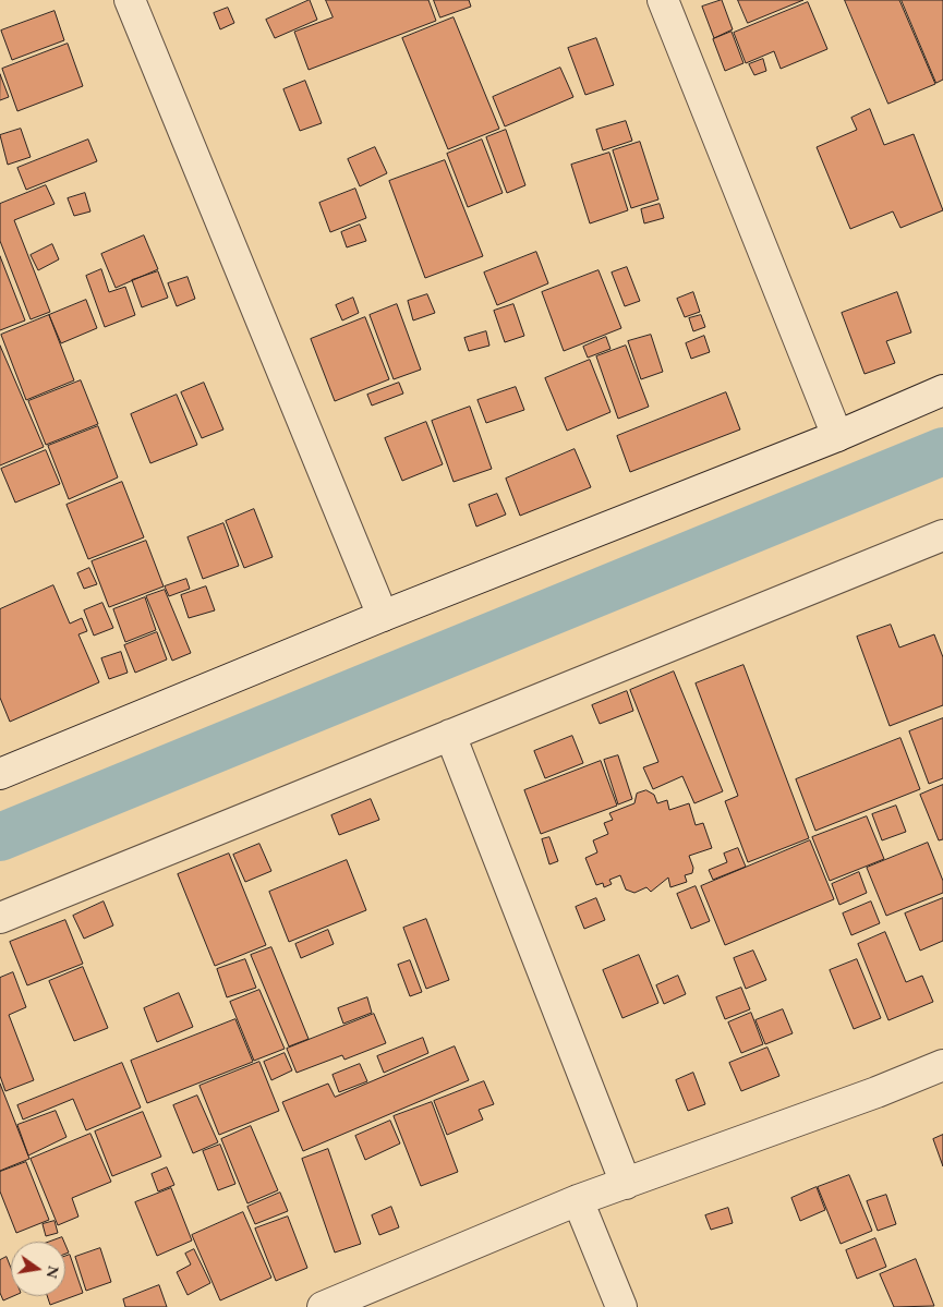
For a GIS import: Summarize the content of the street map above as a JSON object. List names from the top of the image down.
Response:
{
  "north": "right"
}
